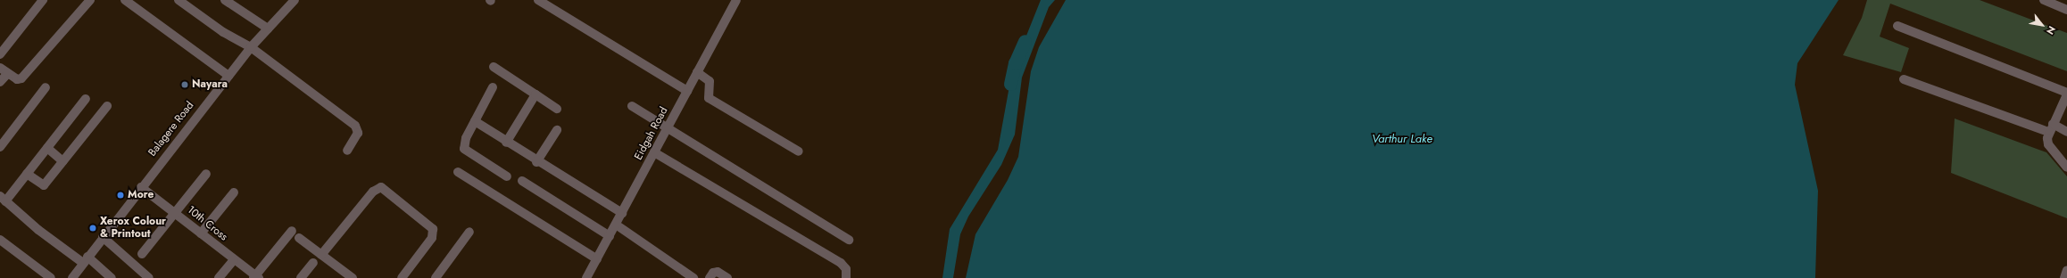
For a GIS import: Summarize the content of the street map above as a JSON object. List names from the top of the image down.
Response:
{
  "streets": {
    "street": ["Balagere Road", "Eidgah Road", "10th Cross"]
  },
  "crossings": [
    ["Balagere Road", "10th Cross"]
  ],
  "water": ["Varthur Lake"],
  "places": ["Nayara", "More", "Xerox Colour & Printout"],
  "north": "bottom right"
}
